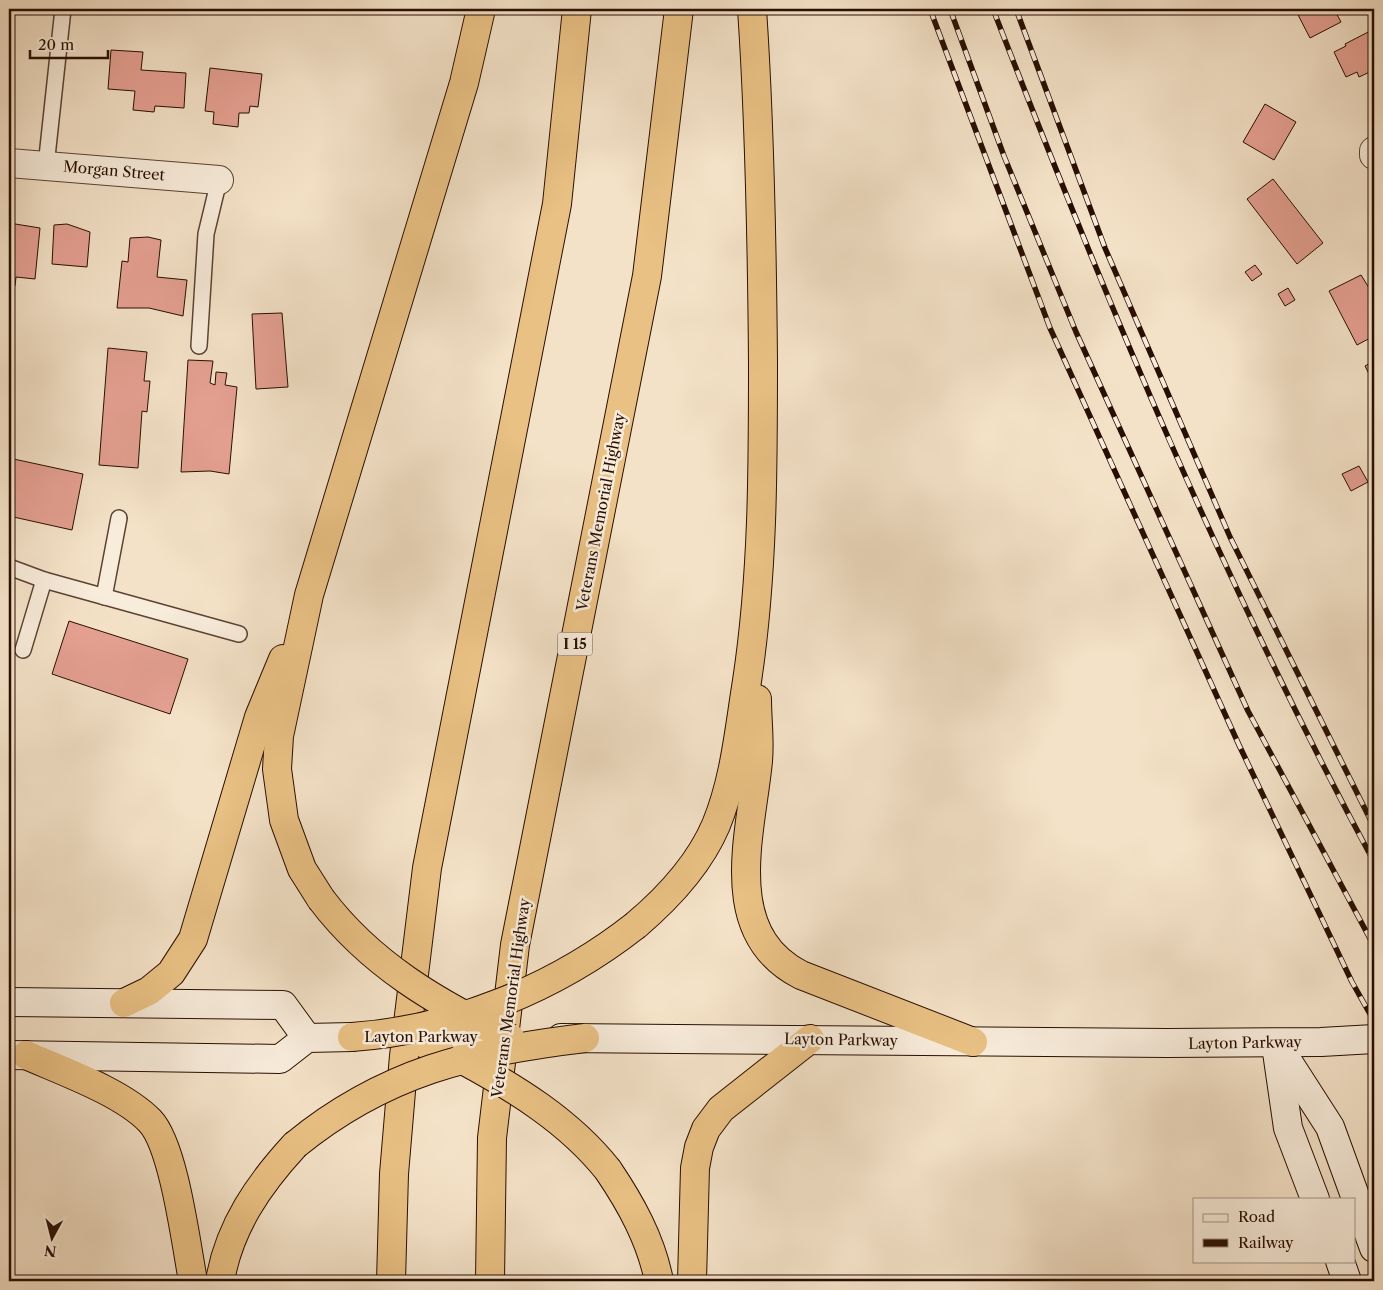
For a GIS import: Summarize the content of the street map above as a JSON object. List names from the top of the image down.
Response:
{
  "streets": {
    "highway": ["Veterans Memorial Highway", "I 15"],
    "main road": ["Morgan Street", "Layton Parkway"]
  },
  "legend": ["Road", "Railway"],
  "scale_bar": "20 m",
  "north": "bottom"
}
